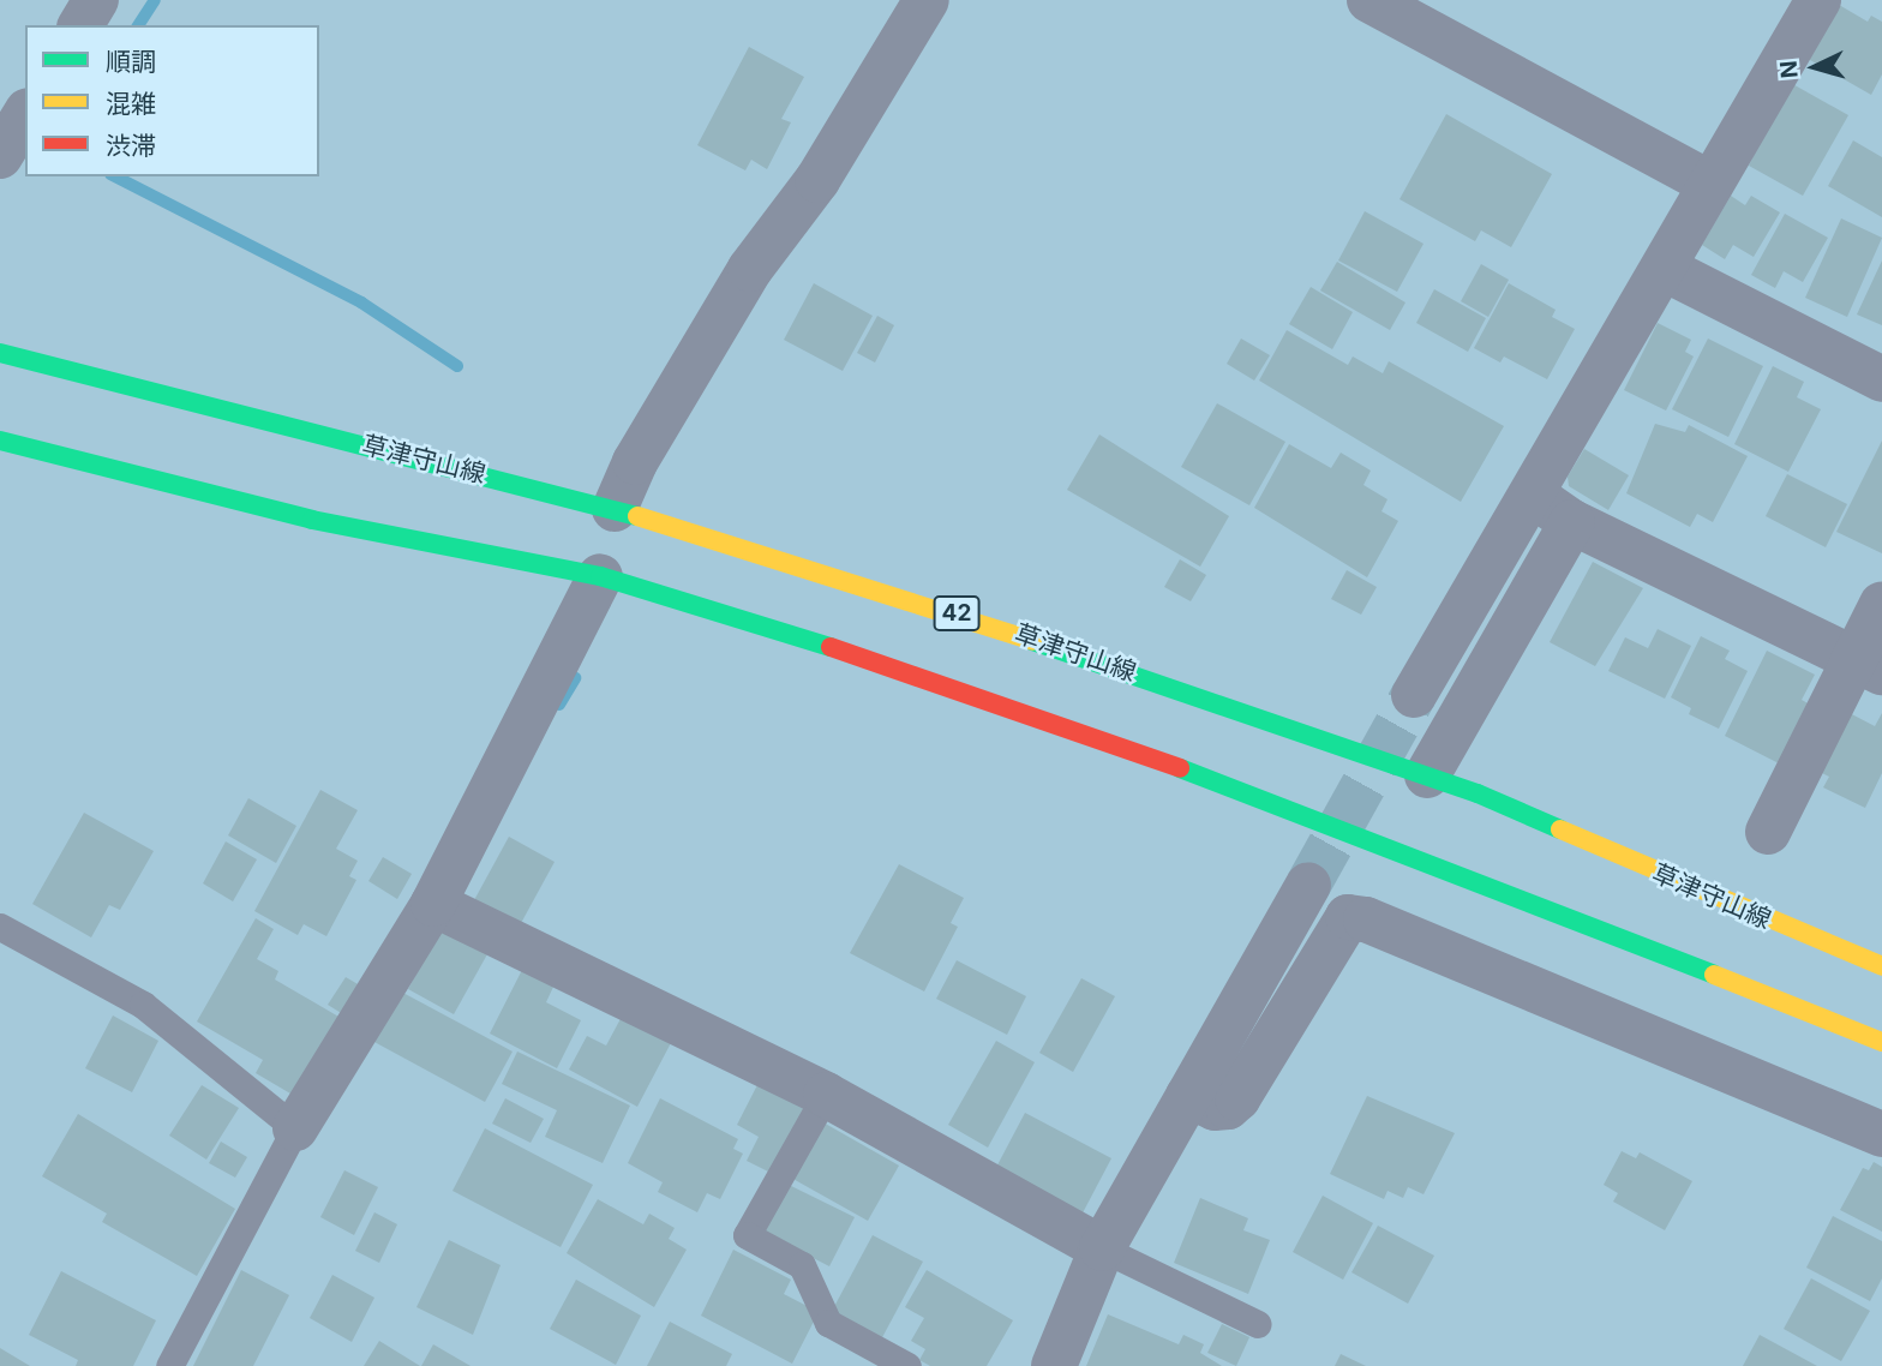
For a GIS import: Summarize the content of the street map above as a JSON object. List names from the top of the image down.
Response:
{
  "streets": {
    "main road": ["草津守山線", "42"]
  },
  "legend": ["順調", "混雑", "渋滞"],
  "north": "left"
}
